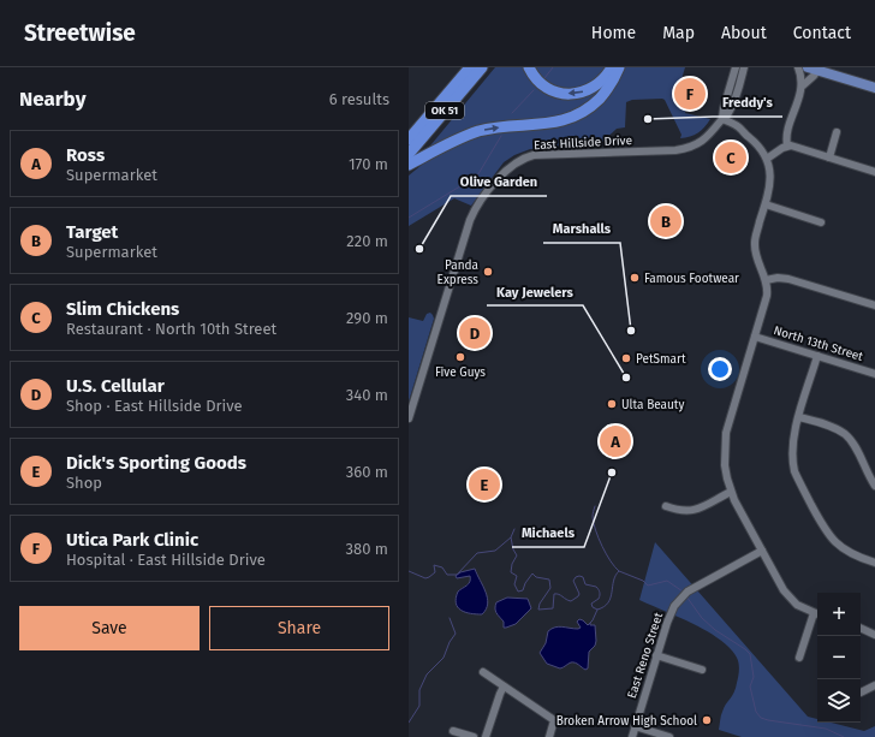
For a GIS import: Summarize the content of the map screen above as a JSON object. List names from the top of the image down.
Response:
{
  "streets": {
    "highway": ["OK 51"],
    "street": ["East Hillside Drive", "North 13th Street", "East Reno Street"]
  },
  "places": [
    "Freddy's",
    "Olive Garden",
    "Panda Express",
    "Famous Footwear",
    "Marshalls",
    "Five Guys",
    "PetSmart",
    "Kay Jewelers",
    "Ulta Beauty",
    "Michaels",
    "Broken Arrow High School"
  ],
  "page": {
    "header": "Streetwise",
    "nav": [
      "Home",
      "Map",
      "About",
      "Contact"
    ],
    "heading": ["Nearby", "6 results"],
    "pins": [
      "F",
      "C",
      "B",
      "D",
      "A",
      "E"
    ],
    "list": [
      {
        "mark": "A",
        "name": "Ross",
        "note": "Supermarket",
        "value": "170 m"
      },
      {
        "mark": "B",
        "name": "Target",
        "note": "Supermarket",
        "value": "220 m"
      },
      {
        "mark": "C",
        "name": "Slim Chickens",
        "note": "Restaurant · North 10th Street",
        "value": "290 m"
      },
      {
        "mark": "D",
        "name": "U.S. Cellular",
        "note": "Shop · East Hillside Drive",
        "value": "340 m"
      },
      {
        "mark": "E",
        "name": "Dick's Sporting Goods",
        "note": "Shop",
        "value": "360 m"
      },
      {
        "mark": "F",
        "name": "Utica Park Clinic",
        "note": "Hospital · East Hillside Drive",
        "value": "380 m"
      }
    ],
    "buttons": ["Save", "Share"],
    "map_buttons": ["+", "−"]
  }
}
